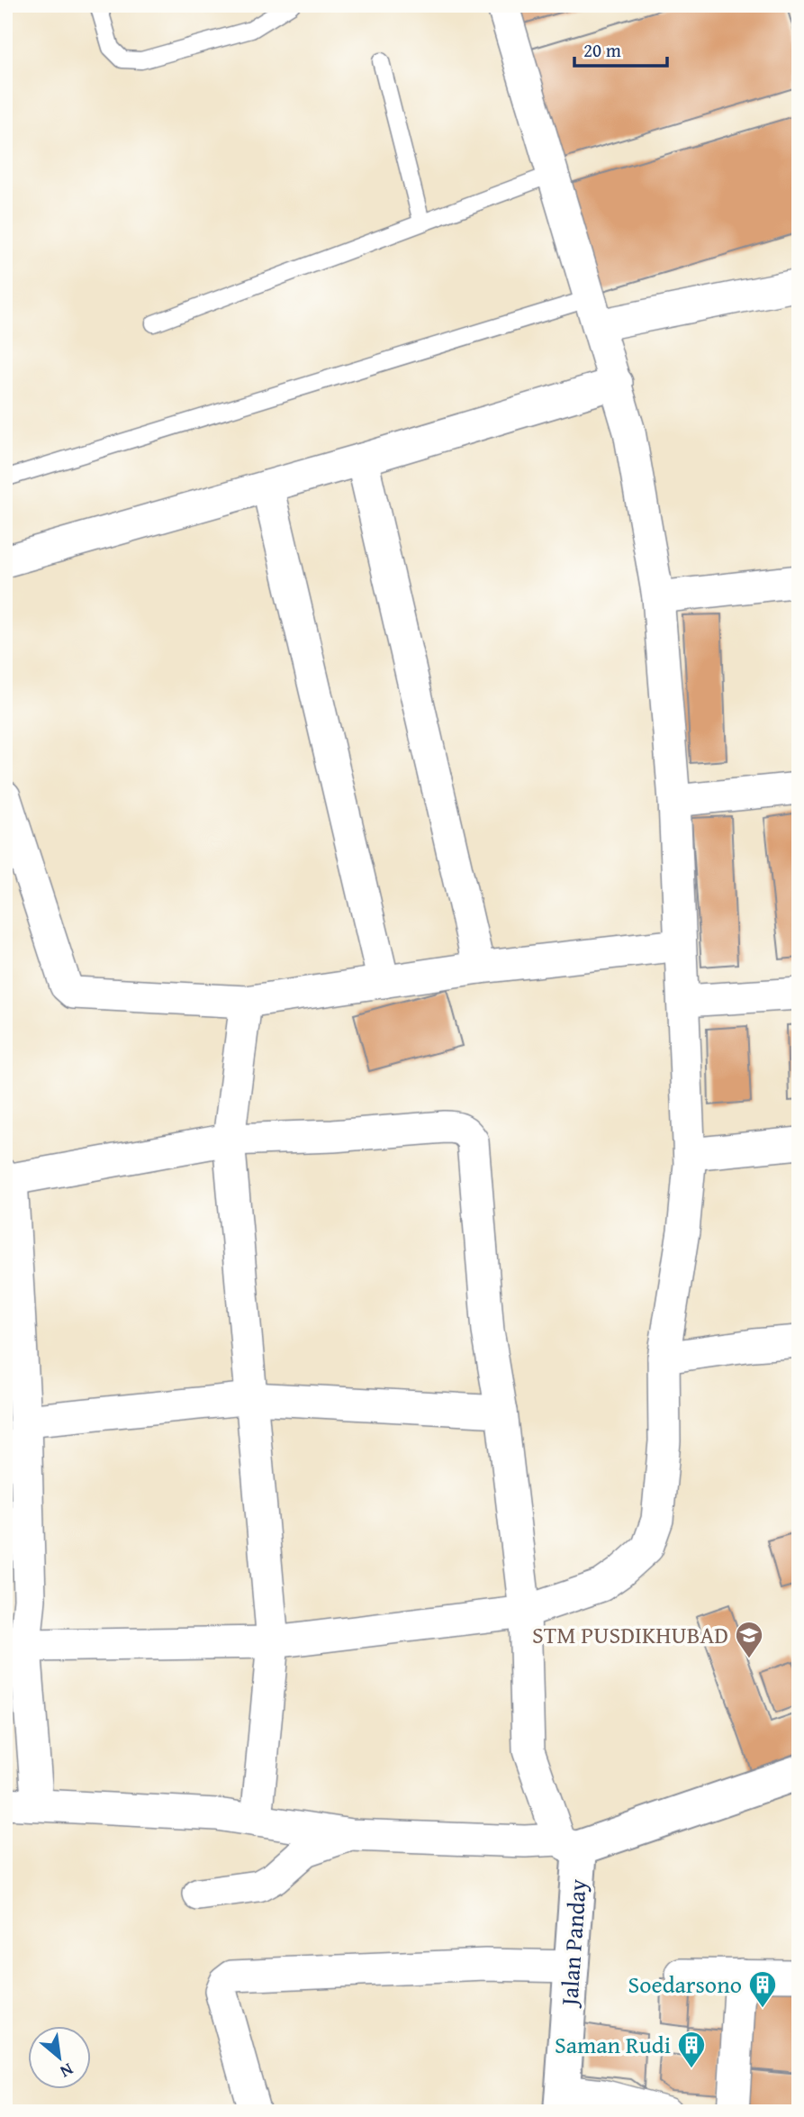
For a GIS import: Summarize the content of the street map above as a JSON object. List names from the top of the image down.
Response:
{
  "streets": {
    "street": ["Jalan Panday"]
  },
  "places": {
    "school or university": ["STM PUSDIKHUBAD"],
    "building": ["Soedarsono", "Saman Rudi"]
  },
  "scale_bar": "20 m",
  "north": "bottom right"
}
